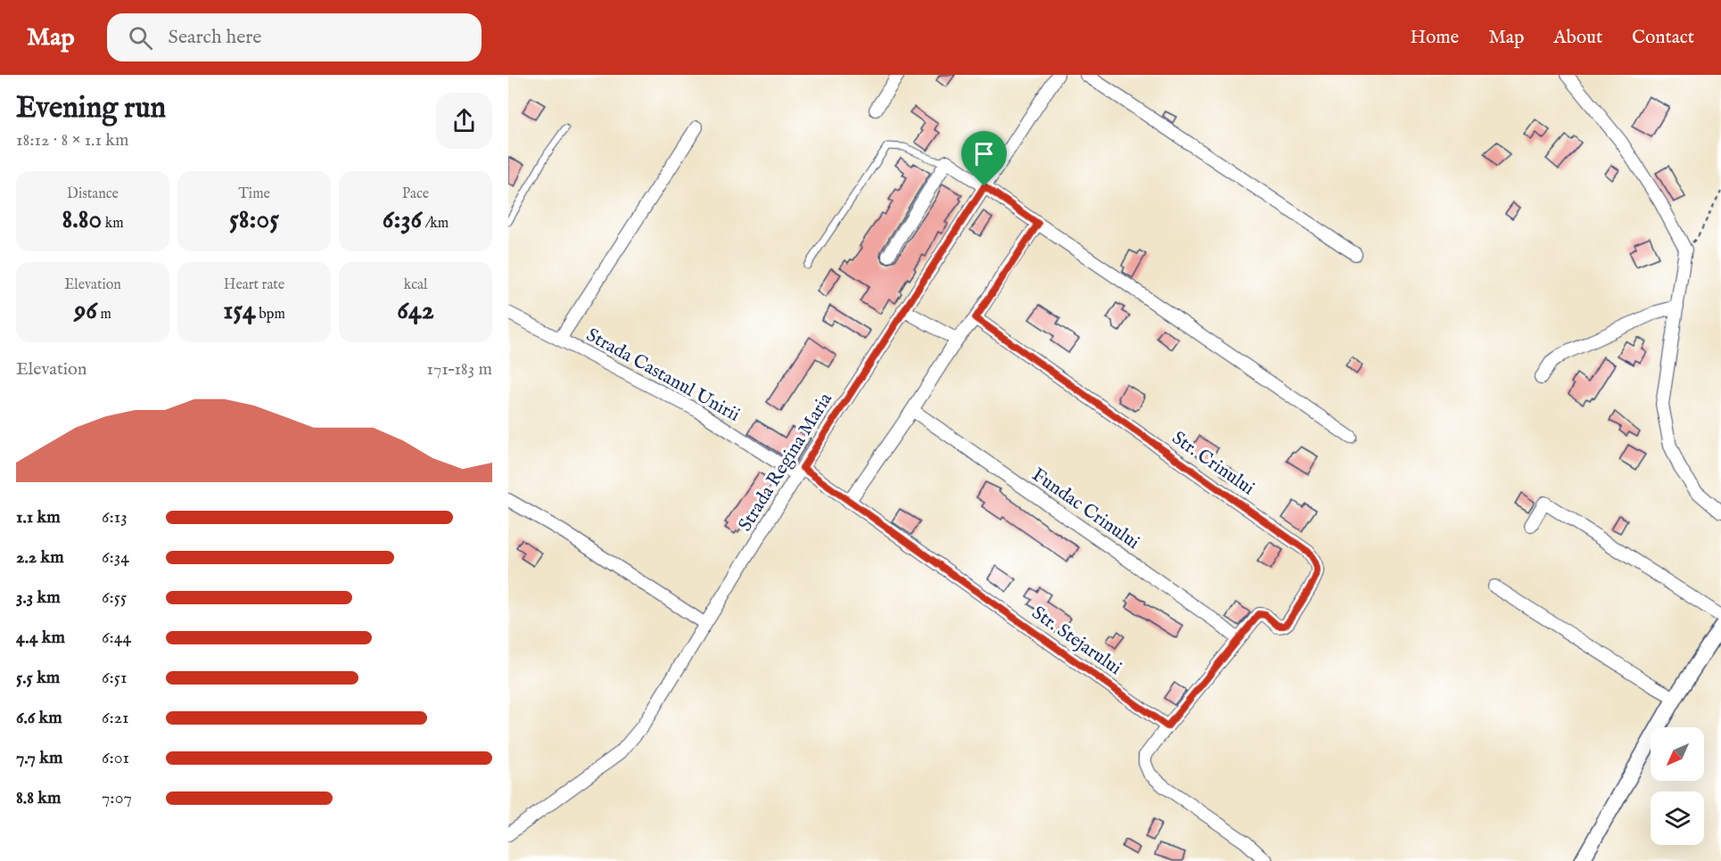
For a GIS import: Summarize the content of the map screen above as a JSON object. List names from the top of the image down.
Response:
{
  "streets": {
    "street": [
      "Strada Castanul Unirii",
      "Strada Regina Maria",
      "Str. Crinului",
      "Fundac Crinului",
      "Str. Stejarului"
    ]
  },
  "crossings": [
    ["Strada Castanul Unirii", "Strada Regina Maria"],
    ["Strada Castanul Unirii", "Str. Stejarului"],
    ["Strada Regina Maria", "Str. Stejarului"],
    ["Str. Crinului", "Fundac Crinului"]
  ],
  "north": "bottom left",
  "page": {
    "header": "Map",
    "search": "Search here",
    "nav": [
      "Home",
      "Map",
      "About",
      "Contact"
    ],
    "heading": ["Evening run", "18:12 · 8 × 1.1 km"],
    "stats": [
      ["Distance", "8.80 km"],
      ["Time", "58:05"],
      ["Pace", "6:36 /km"],
      ["Elevation", "96 m"],
      ["Heart rate", "154 bpm"],
      ["kcal", "642"]
    ],
    "chart": ["Elevation", "171–183 m"],
    "list": [
      {
        "name": "1.1 km",
        "note": "6:13"
      },
      {
        "name": "2.2 km",
        "note": "6:34"
      },
      {
        "name": "3.3 km",
        "note": "6:55"
      },
      {
        "name": "4.4 km",
        "note": "6:44"
      },
      {
        "name": "5.5 km",
        "note": "6:51"
      },
      {
        "name": "6.6 km",
        "note": "6:21"
      },
      {
        "name": "7.7 km",
        "note": "6:01"
      },
      {
        "name": "8.8 km",
        "note": "7:07"
      }
    ]
  }
}
